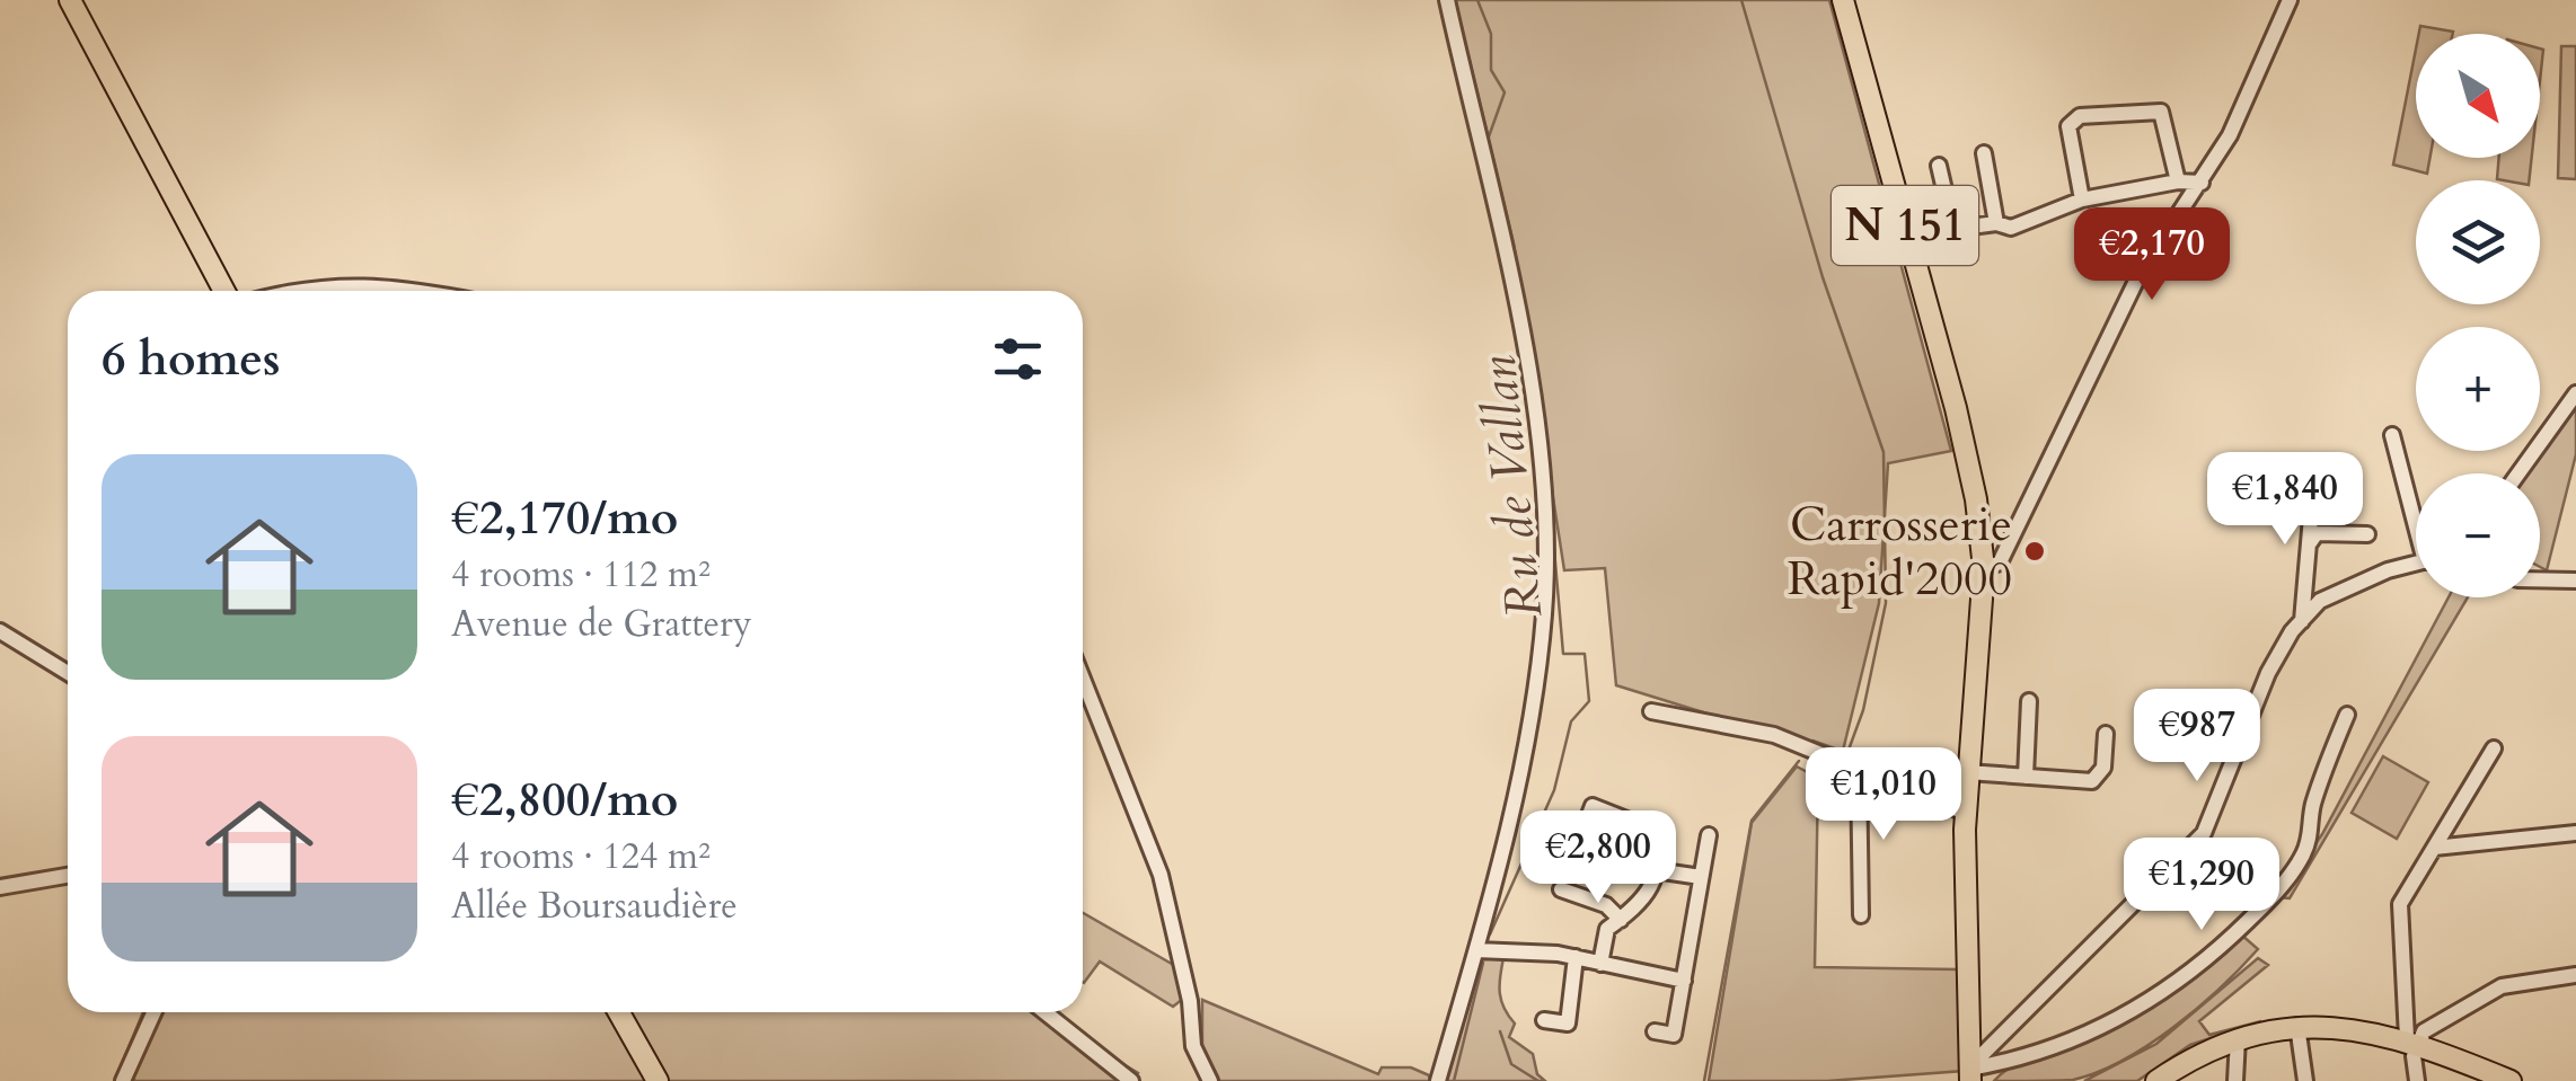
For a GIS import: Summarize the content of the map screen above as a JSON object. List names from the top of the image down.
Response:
{
  "streets": {
    "main road": ["N 151"]
  },
  "water": ["Ru de Vallan"],
  "places": ["Carrosserie Rapid'2000"],
  "north": "bottom right",
  "page": {
    "map_buttons": ["+", "−"],
    "price": [
      "€2,170",
      "€1,840",
      "€987",
      "€1,010",
      "€2,800",
      "€1,290"
    ],
    "heading": "6 homes",
    "list": [
      {
        "name": "€2,170/mo",
        "note": "4 rooms · 112 m² · Avenue de Grattery"
      },
      {
        "name": "€2,800/mo",
        "note": "4 rooms · 124 m² · Allée Boursaudière"
      }
    ]
  }
}
